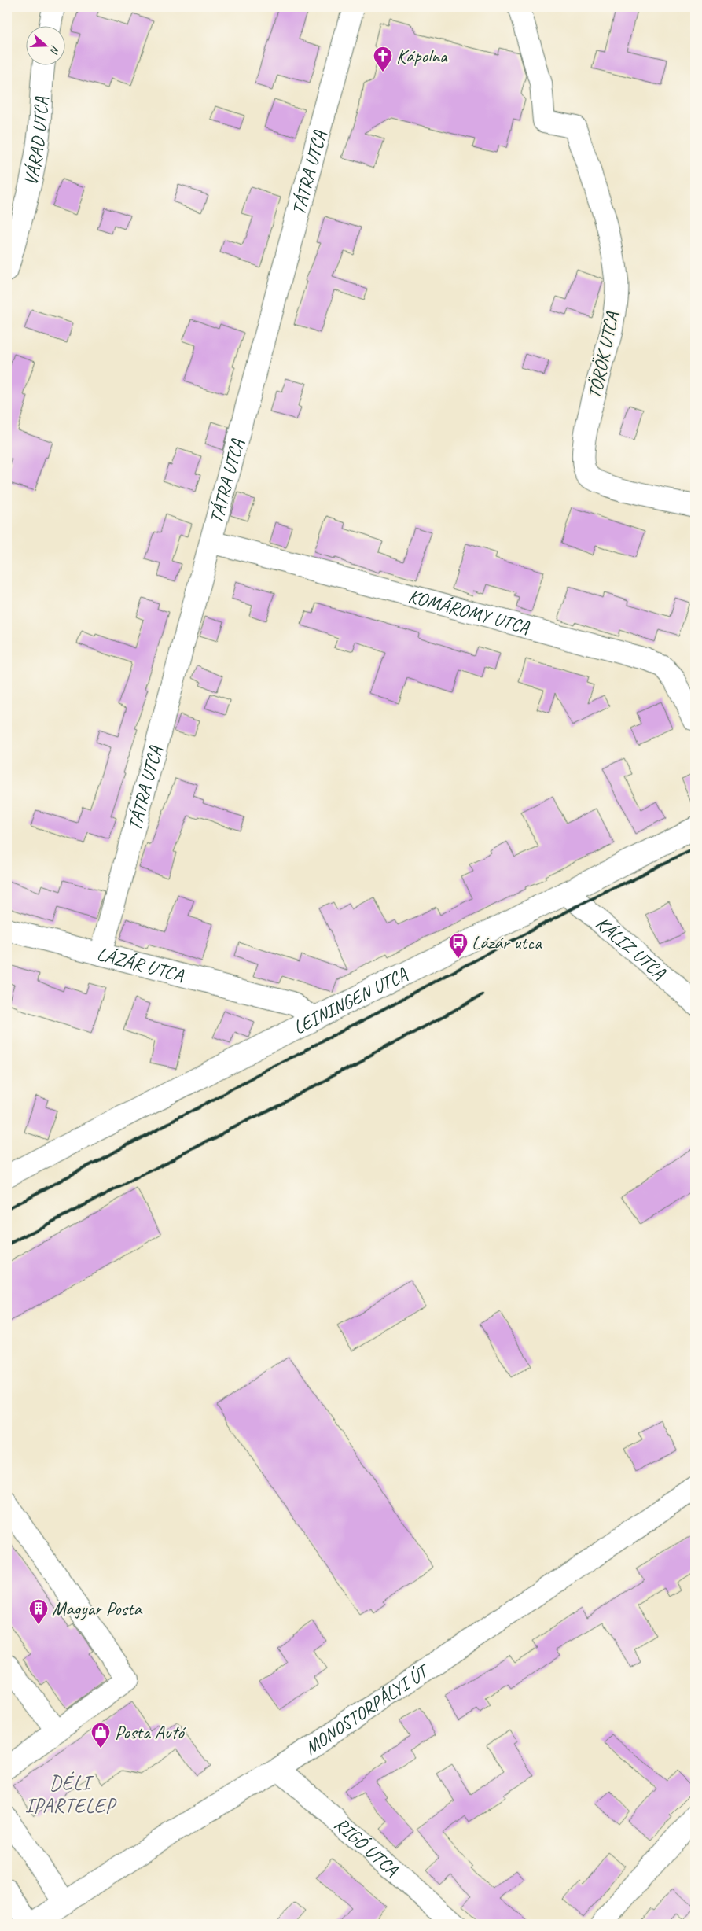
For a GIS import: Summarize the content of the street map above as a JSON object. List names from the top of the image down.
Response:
{
  "streets": {
    "street": [
      "VÁRAD UTCA",
      "TÁTRA UTCA",
      "TÖRÖK UTCA",
      "KOMÁROMY UTCA",
      "KÁLIZ UTCA",
      "LÁZÁR UTCA",
      "LEININGEN UTCA",
      "MONOSTORPÁLYI ÚT",
      "RIGÓ UTCA"
    ]
  },
  "crossings": [
    ["TÁTRA UTCA", "KOMÁROMY UTCA"],
    ["TÁTRA UTCA", "LÁZÁR UTCA"],
    ["KÁLIZ UTCA", "LEININGEN UTCA"],
    ["LÁZÁR UTCA", "LEININGEN UTCA"],
    ["MONOSTORPÁLYI ÚT", "RIGÓ UTCA"]
  ],
  "districts": ["DÉLI IPARTELEP"],
  "places": {
    "church": ["Kápolna"],
    "bus stop": ["Lázár utca"],
    "building": ["Magyar Posta"],
    "shop": ["Posta Autó"]
  },
  "north": "right"
}
